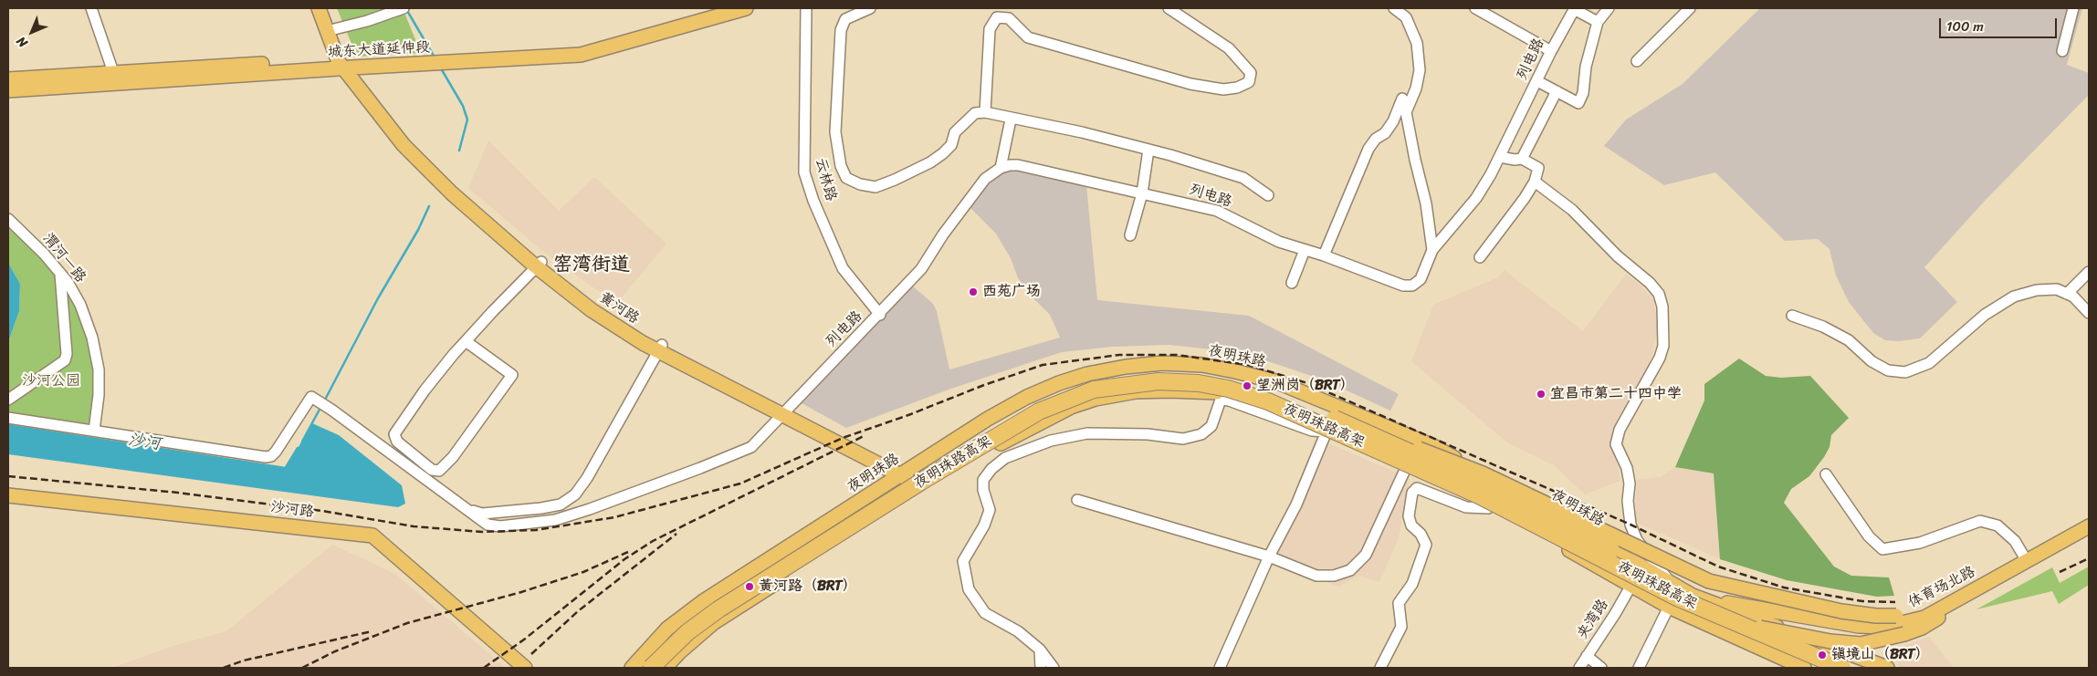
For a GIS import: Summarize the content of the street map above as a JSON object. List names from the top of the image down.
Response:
{
  "streets": {
    "highway": ["夜明珠路高架"],
    "main road": [
      "城东大道延伸段",
      "黄河路",
      "夜明珠路",
      "沙河路",
      "体育场北路"
    ],
    "street": [
      "列电路",
      "云林路",
      "渭河一路",
      "夹湾路"
    ]
  },
  "crossings": [
    ["城东大道延伸段", "黄河路"],
    ["列电路", "云林路"],
    ["列电路", "渭河一路"],
    ["列电路", "黄河路"],
    ["黄河路", "夜明珠路"],
    ["夜明珠路", "夜明珠路高架"],
    ["夜明珠路", "体育场北路"]
  ],
  "districts": ["窑湾街道"],
  "water": ["沙河"],
  "parks": ["沙河公园"],
  "places": [
    "西苑广场",
    "望洲岗（BRT）",
    "宜昌市第二十四中学",
    "黄河路（BRT）",
    "镇境山（BRT）"
  ],
  "scale_bar": "100 m",
  "north": "bottom left"
}
